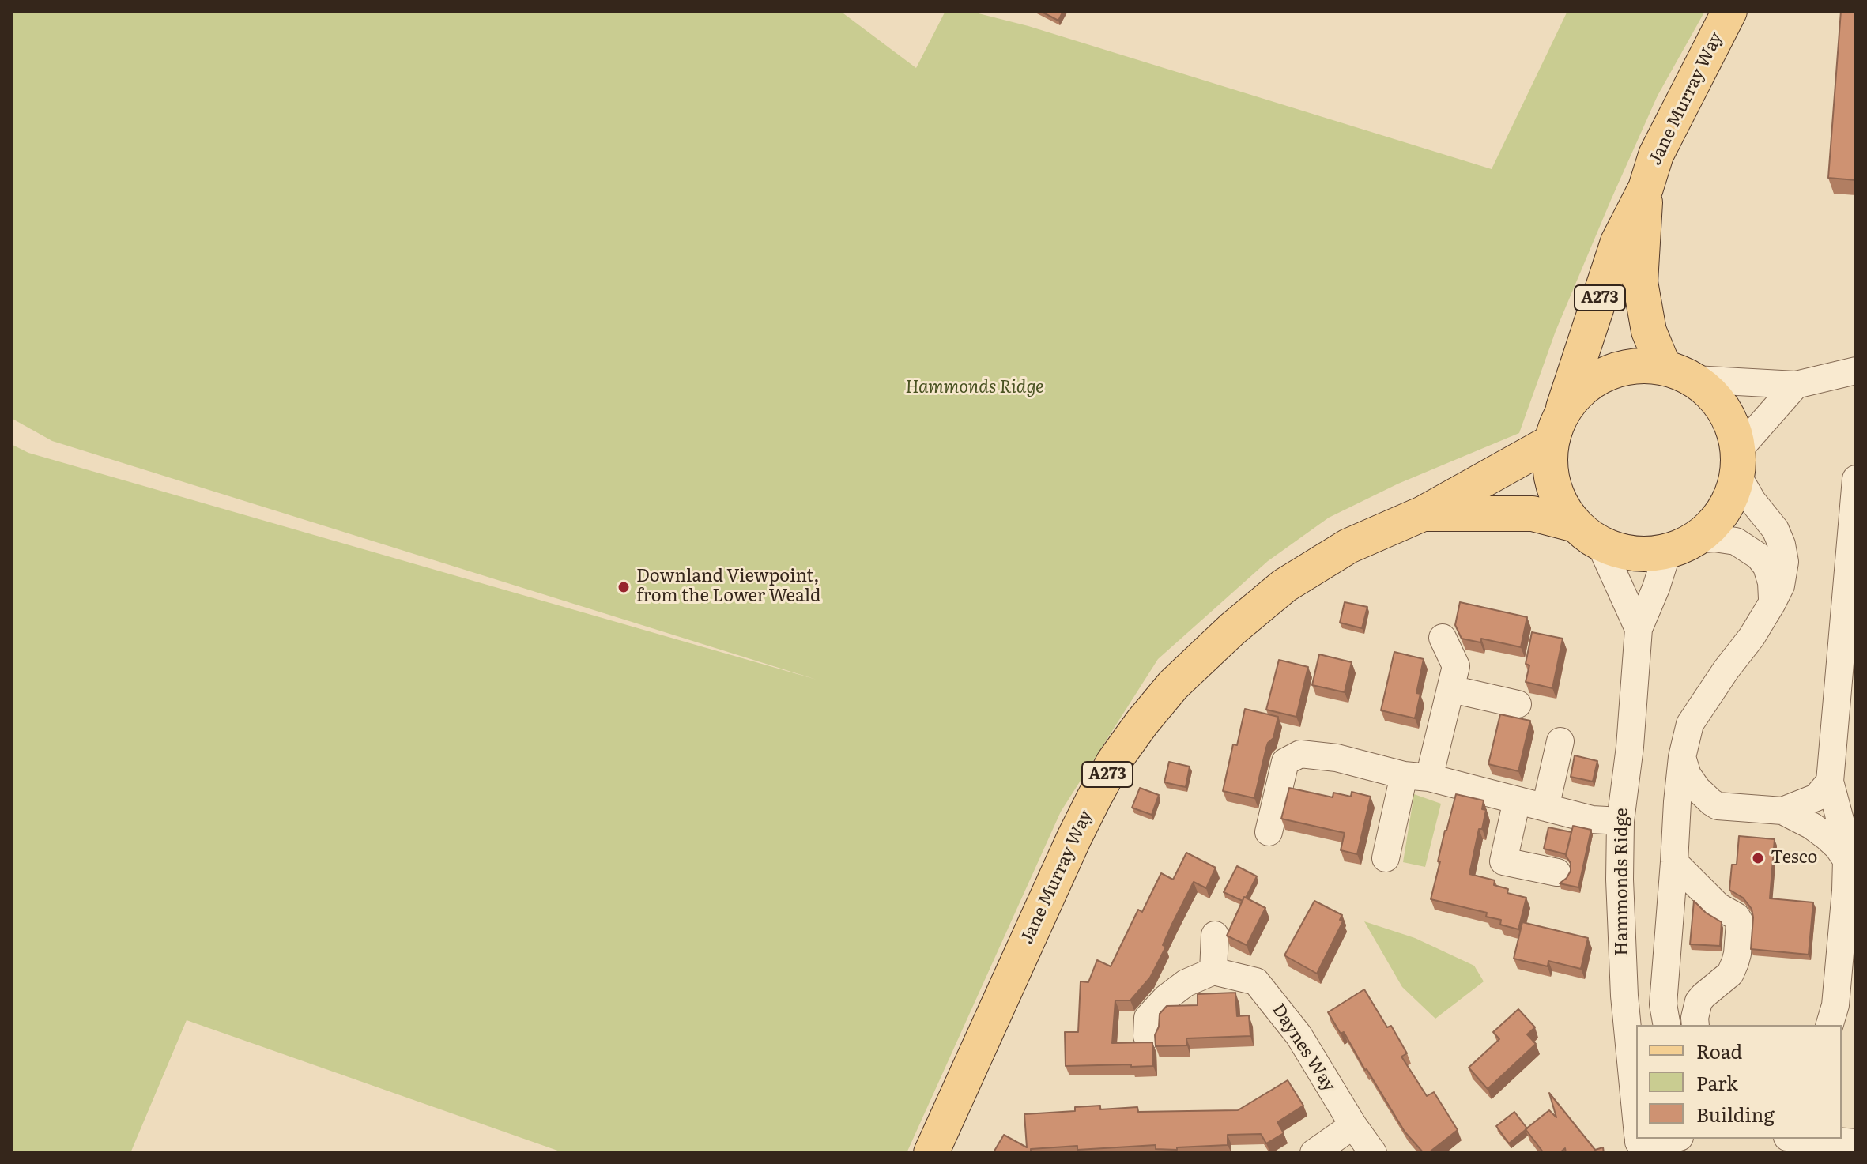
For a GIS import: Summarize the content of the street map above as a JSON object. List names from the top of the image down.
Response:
{
  "streets": {
    "main road": ["Jane Murray Way", "A273"],
    "street": ["Hammonds Ridge", "Daynes Way"]
  },
  "crossings": [
    ["Jane Murray Way", "Hammonds Ridge"]
  ],
  "parks": ["Hammonds Ridge"],
  "places": ["Downland Viewpoint, from the Lower Weald", "Tesco"],
  "legend": ["Road", "Park", "Building"]
}
